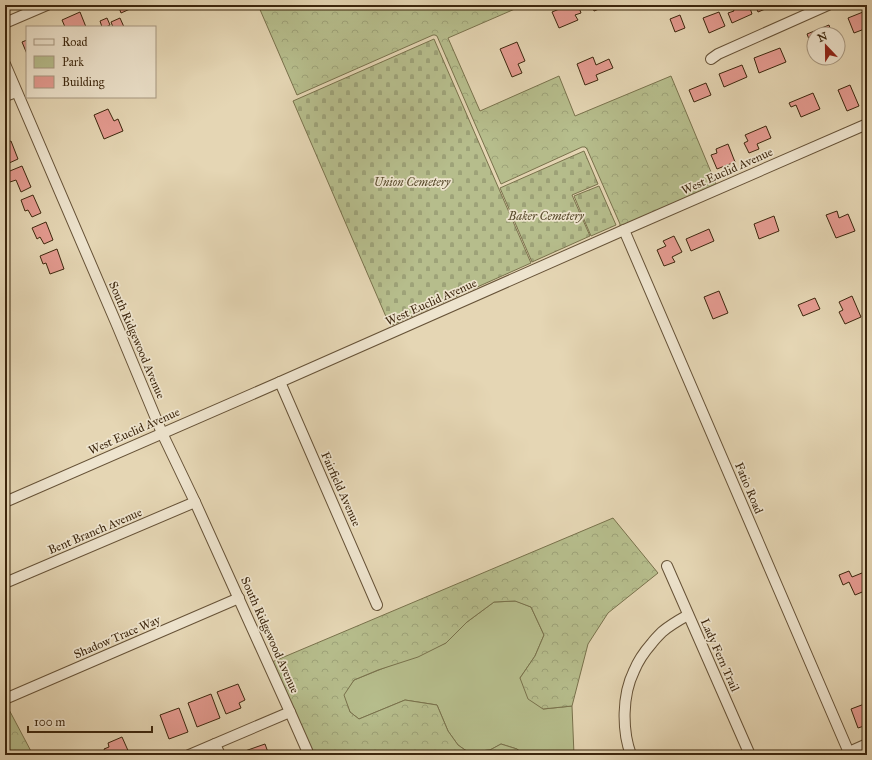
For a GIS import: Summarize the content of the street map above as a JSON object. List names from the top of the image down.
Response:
{
  "streets": {
    "street": [
      "West Euclid Avenue",
      "South Ridgewood Avenue",
      "Fatio Road",
      "Fairfield Avenue",
      "Bent Branch Avenue",
      "Shadow Trace Way",
      "Lady Fern Trail"
    ]
  },
  "crossings": [
    ["West Euclid Avenue", "South Ridgewood Avenue"],
    ["West Euclid Avenue", "Fatio Road"],
    ["West Euclid Avenue", "Fairfield Avenue"],
    ["South Ridgewood Avenue", "Bent Branch Avenue"],
    ["South Ridgewood Avenue", "Shadow Trace Way"]
  ],
  "parks": ["Union Cemetery", "Baker Cemetery"],
  "legend": ["Road", "Park", "Building"],
  "scale_bar": "100 m",
  "north": "top"
}
